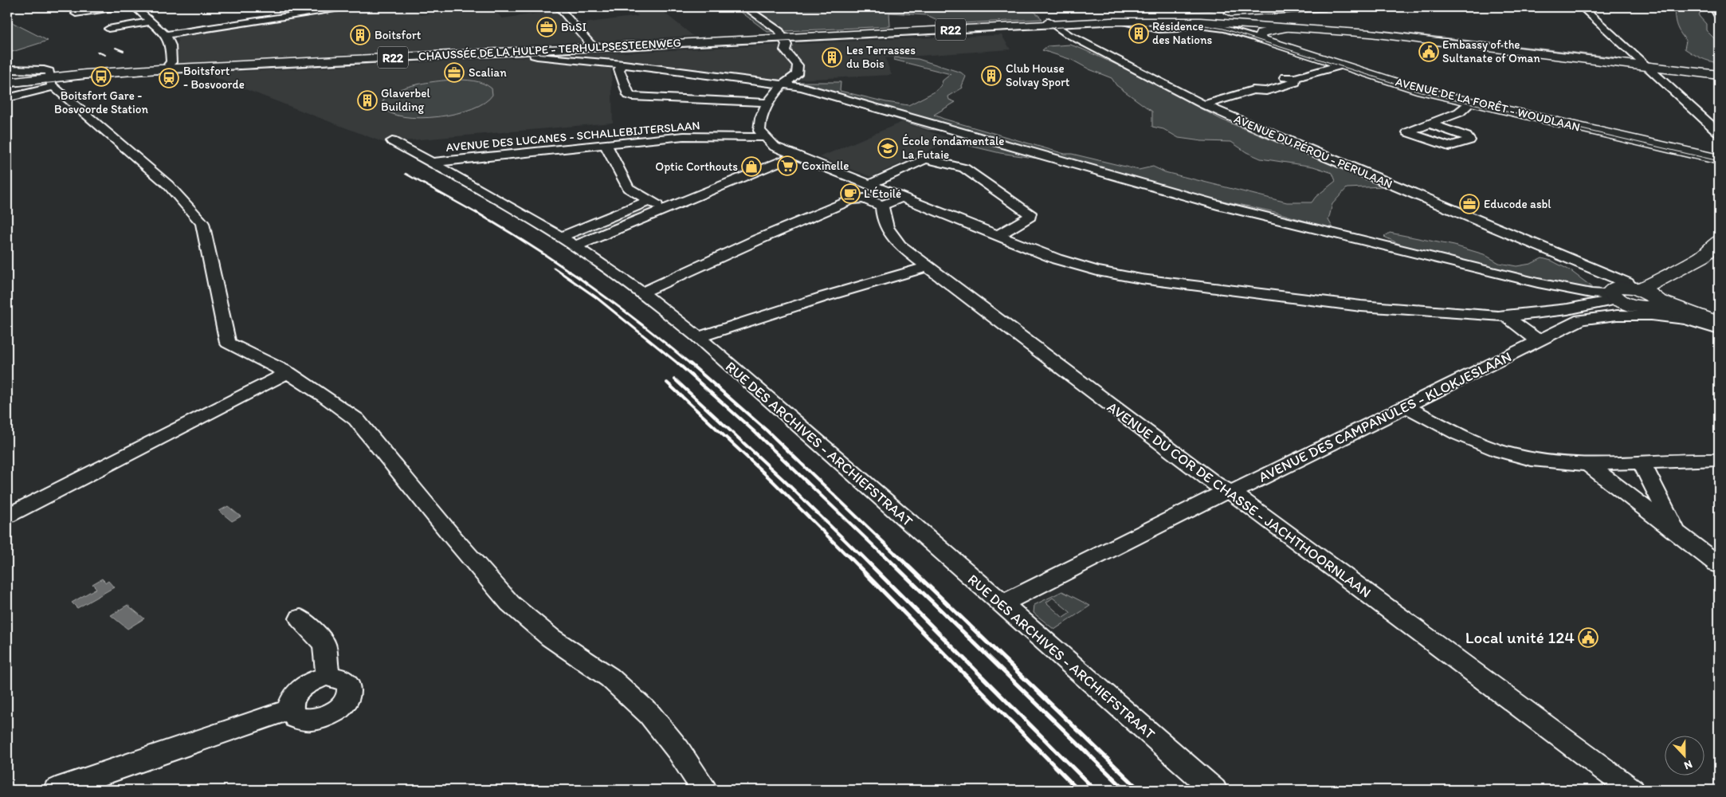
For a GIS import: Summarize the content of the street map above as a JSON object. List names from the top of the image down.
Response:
{
  "streets": {
    "main road": ["R22", "CHAUSSÉE DE LA HULPE - TERHULPSESTEENWEG", "AVENUE DE LA FORÊT - WOUDLAAN"],
    "street": [
      "AVENUE DES LUCANES - SCHALLEBIJTERSLAAN",
      "AVENUE DU PÉROU - PERULAAN",
      "AVENUE DES CAMPANULES - KLOKJESLAAN",
      "RUE DES ARCHIVES - ARCHIEFSTRAAT",
      "AVENUE DU COR DE CHASSE - JACHTHOORNLAAN"
    ]
  },
  "crossings": [
    ["R22", "CHAUSSÉE DE LA HULPE - TERHULPSESTEENWEG"],
    ["R22", "AVENUE DE LA FORÊT - WOUDLAAN"],
    ["R22", "AVENUE DU PÉROU - PERULAAN"],
    ["AVENUE DES LUCANES - SCHALLEBIJTERSLAAN", "RUE DES ARCHIVES - ARCHIEFSTRAAT"],
    ["AVENUE DES CAMPANULES - KLOKJESLAAN", "RUE DES ARCHIVES - ARCHIEFSTRAAT"],
    ["AVENUE DES CAMPANULES - KLOKJESLAAN", "AVENUE DU COR DE CHASSE - JACHTHOORNLAAN"]
  ],
  "places": {
    "office": ["BuSI", "Scalian", "Educode asbl"],
    "building": [
      "Résidence des Nations",
      "Boitsfort",
      "Les Terrasses du Bois",
      "Club House Solvay Sport",
      "Glaverbel Building"
    ],
    "public building": ["Embassy of the Sultanate of Oman", "Local unité 124"],
    "bus stop": ["Boitsfort Gare - Bosvoorde Station"],
    "station": ["Boitsfort - Bosvoorde"],
    "school or university": ["École fondamentale La Futaie"],
    "supermarket": ["Coxinelle"],
    "shop": ["Optic Corthouts"],
    "cafe": ["L'Étoilé"]
  },
  "north": "bottom"
}
